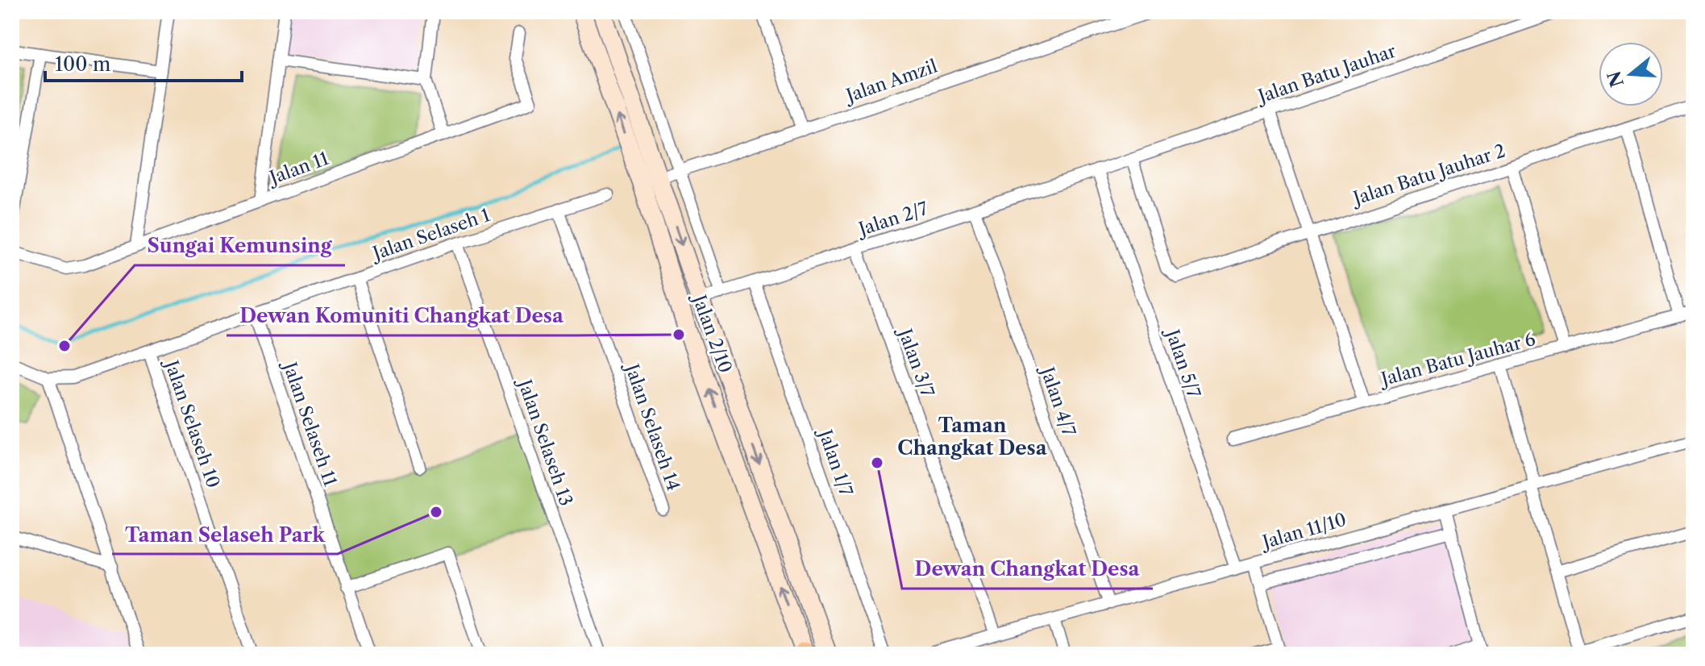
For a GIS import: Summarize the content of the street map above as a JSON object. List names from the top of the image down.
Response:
{
  "streets": {
    "street": [
      "Jalan Batu Jauhar",
      "Jalan Amzil",
      "Jalan 11",
      "Jalan Batu Jauhar 2",
      "Jalan 2/7",
      "Jalan Selaseh 1",
      "Jalan 2/10",
      "Jalan Batu Jauhar 6",
      "Jalan 3/7",
      "Jalan 5/7",
      "Jalan 4/7",
      "Jalan Selaseh 10",
      "Jalan Selaseh 11",
      "Jalan Selaseh 14",
      "Jalan Selaseh 13",
      "Jalan 1/7",
      "Jalan 11/10"
    ]
  },
  "crossings": [
    ["Jalan Batu Jauhar", "Jalan Batu Jauhar 2"],
    ["Jalan Batu Jauhar", "Jalan 2/7"],
    ["Jalan Batu Jauhar", "Jalan 5/7"],
    ["Jalan Amzil", "Jalan 2/10"],
    ["Jalan 2/7", "Jalan 2/10"],
    ["Jalan 2/7", "Jalan 3/7"],
    ["Jalan 2/7", "Jalan 5/7"],
    ["Jalan 2/7", "Jalan 4/7"],
    ["Jalan 2/7", "Jalan 1/7"],
    ["Jalan Selaseh 1", "Jalan Selaseh 10"],
    ["Jalan Selaseh 1", "Jalan Selaseh 11"],
    ["Jalan Selaseh 1", "Jalan Selaseh 14"],
    ["Jalan Selaseh 1", "Jalan Selaseh 13"],
    ["Jalan 3/7", "Jalan 11/10"],
    ["Jalan 5/7", "Jalan 11/10"],
    ["Jalan 4/7", "Jalan 11/10"]
  ],
  "districts": ["Taman Changkat Desa"],
  "places": [
    "Dewan Komuniti Changkat Desa",
    "Sungai Kemunsing",
    "Dewan Changkat Desa",
    "Taman Selaseh Park"
  ],
  "scale_bar": "100 m",
  "north": "left"
}
